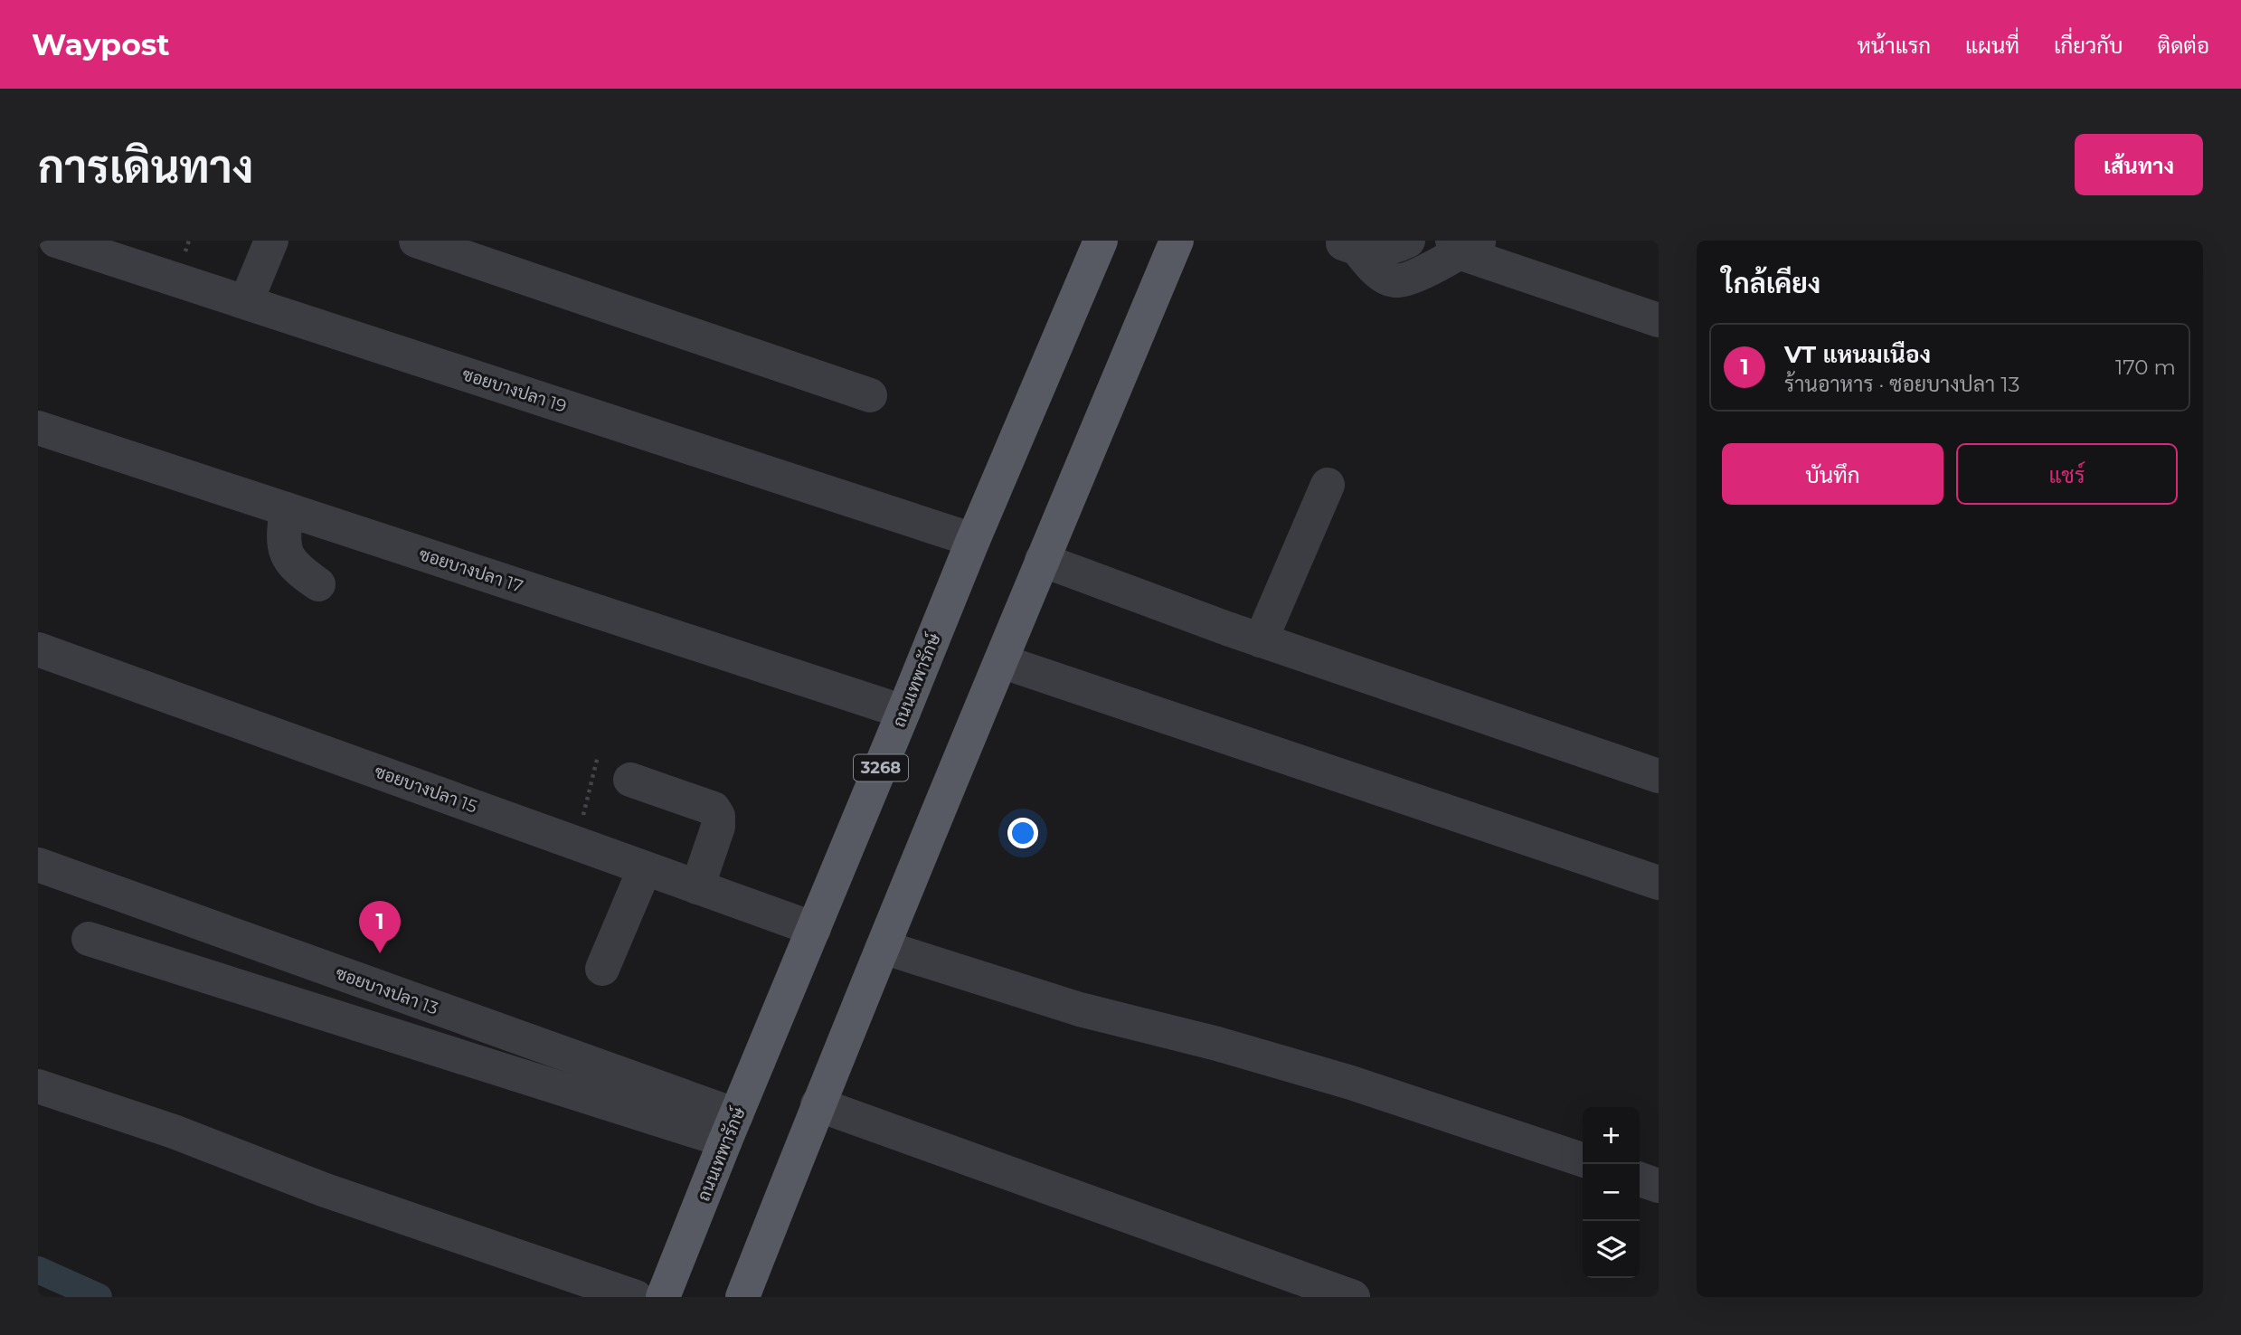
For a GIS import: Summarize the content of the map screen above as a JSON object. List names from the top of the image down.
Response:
{
  "streets": {
    "main road": ["ถนนเทพารักษ์", "3268"],
    "street": [
      "ซอยบางปลา 19",
      "ซอยบางปลา 17",
      "ซอยบางปลา 15",
      "ซอยบางปลา 13"
    ]
  },
  "crossings": [
    ["ซอยบางปลา 19", "ถนนเทพารักษ์"],
    ["ซอยบางปลา 17", "ถนนเทพารักษ์"],
    ["ถนนเทพารักษ์", "ซอยบางปลา 15"],
    ["ถนนเทพารักษ์", "ซอยบางปลา 13"]
  ],
  "page": {
    "header": "Waypost",
    "nav": [
      "หน้าแรก",
      "แผนที่",
      "เกี่ยวกับ",
      "ติดต่อ"
    ],
    "buttons": [
      "เส้นทาง",
      ["บันทึก", "แชร์"]
    ],
    "title": "การเดินทาง",
    "heading": "ใกล้เคียง",
    "list": [
      {
        "mark": "1",
        "name": "VT แหนมเนือง",
        "note": "ร้านอาหาร · ซอยบางปลา 13",
        "value": "170 m"
      }
    ],
    "pins": "1",
    "map_buttons": ["+", "−"]
  }
}
